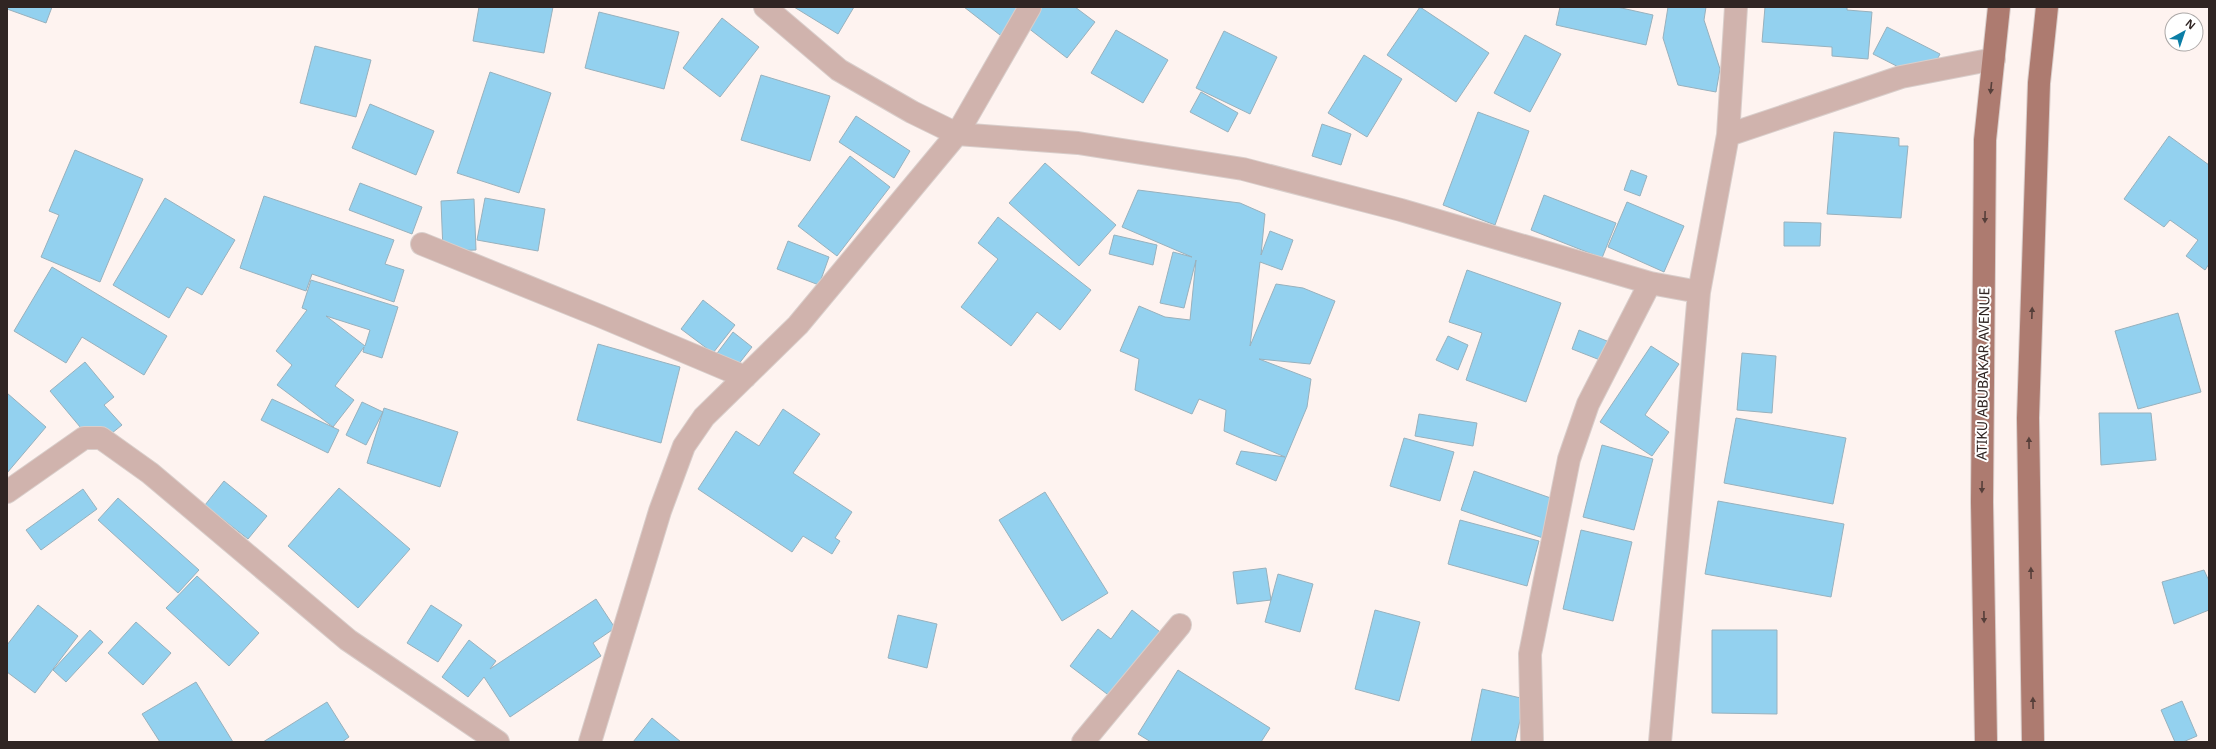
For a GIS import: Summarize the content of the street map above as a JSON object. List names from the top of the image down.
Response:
{
  "streets": {
    "main road": ["ATIKU ABUBAKAR AVENUE"]
  },
  "north": "top right"
}
